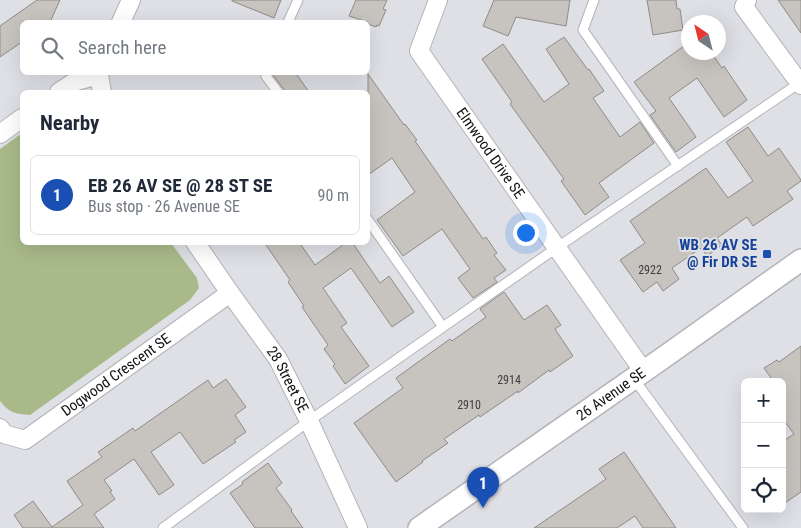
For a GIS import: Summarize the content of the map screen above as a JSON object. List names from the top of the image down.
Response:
{
  "streets": {
    "street": [
      "Elmwood Drive SE",
      "Dogwood Crescent SE",
      "28 Street SE",
      "26 Avenue SE"
    ]
  },
  "crossings": [
    ["Elmwood Drive SE", "26 Avenue SE"],
    ["Dogwood Crescent SE", "28 Street SE"]
  ],
  "places": {
    "transit": ["WB 26 AV SE @ Fir DR SE"]
  },
  "house_numbers": ["2922", "2914", "2910"],
  "north": "top left",
  "page": {
    "search": "Search here",
    "heading": "Nearby",
    "list": [
      {
        "mark": "1",
        "name": "EB 26 AV SE @ 28 ST SE",
        "note": "Bus stop · 26 Avenue SE",
        "value": "90 m"
      }
    ],
    "map_buttons": ["+", "−"],
    "pins": "1"
  }
}
